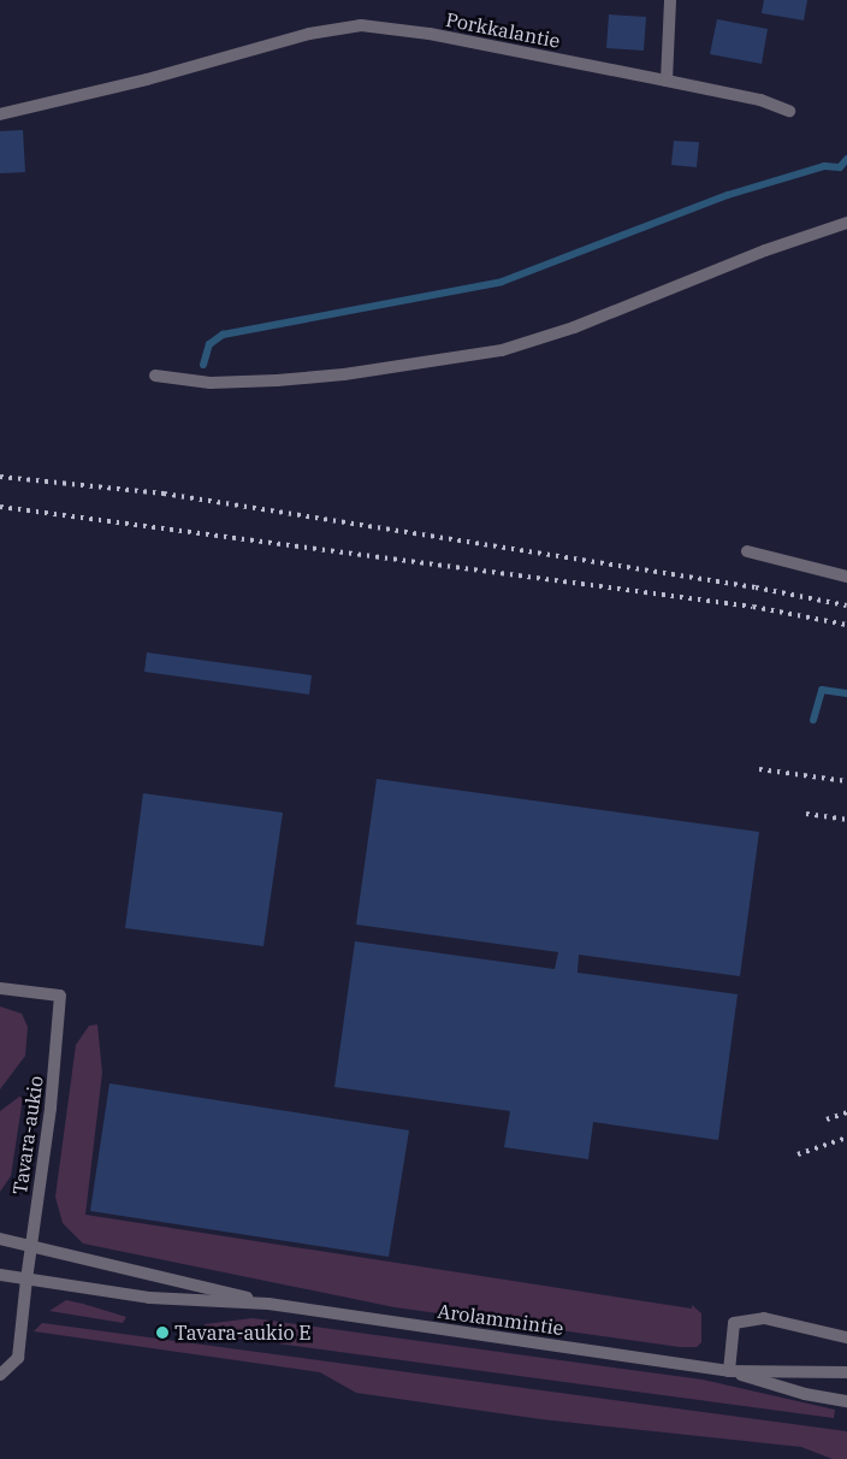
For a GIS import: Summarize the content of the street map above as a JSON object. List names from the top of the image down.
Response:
{
  "streets": {
    "street": ["Porkkalantie", "Tavara-aukio", "Arolammintie"]
  },
  "crossings": [
    ["Tavara-aukio", "Arolammintie"]
  ],
  "places": ["Tavara-aukio E"]
}
